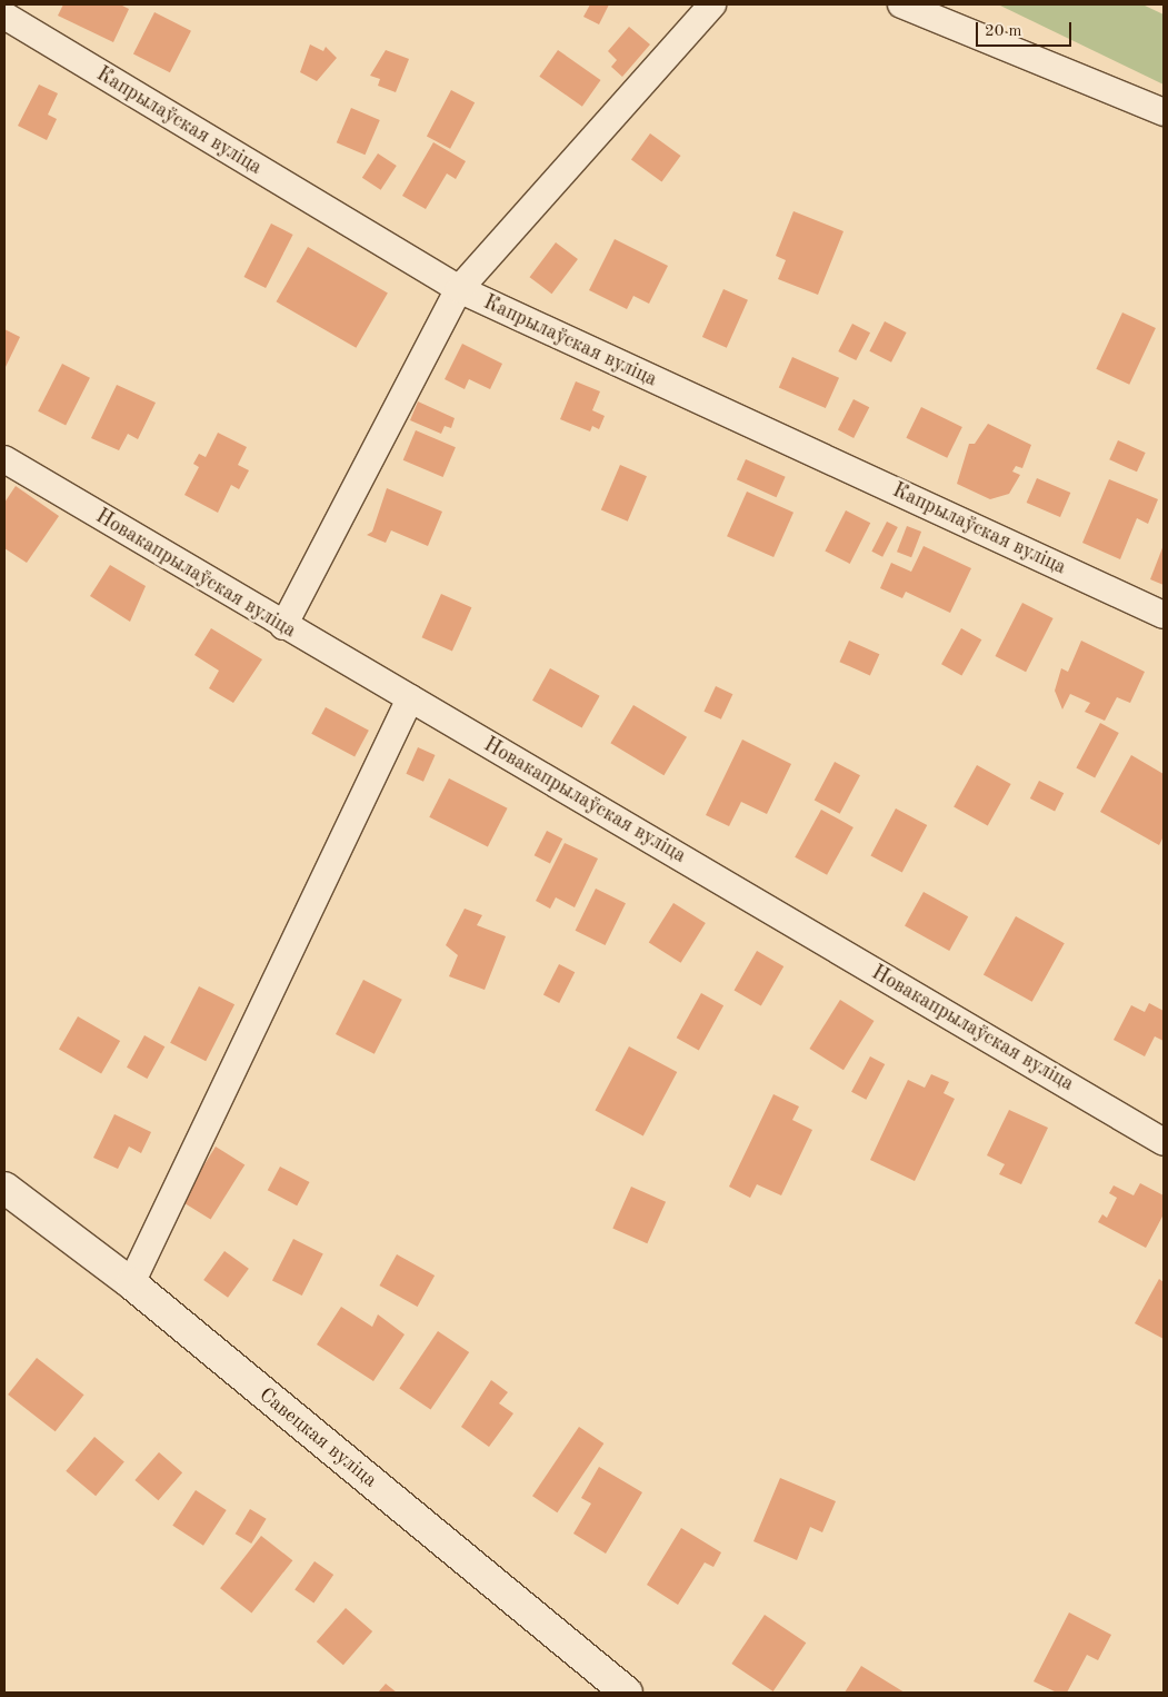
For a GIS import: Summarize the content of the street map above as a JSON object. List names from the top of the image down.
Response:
{
  "streets": {
    "main road": ["Савецкая вуліца"],
    "street": ["Капрылаўская вуліца", "Новакапрылаўская вуліца"]
  },
  "scale_bar": "20 m"
}
